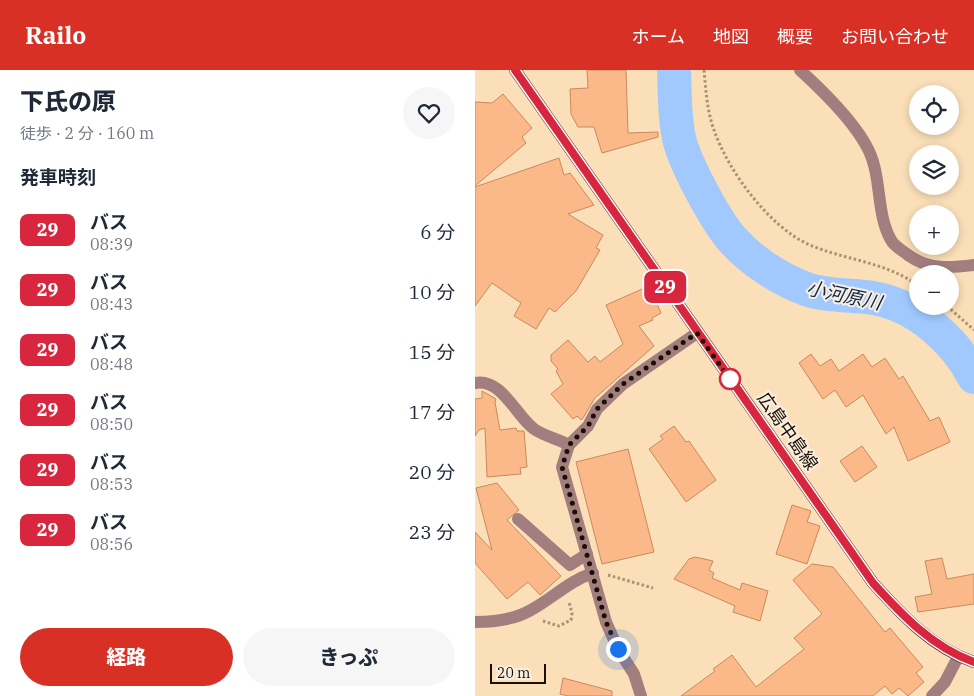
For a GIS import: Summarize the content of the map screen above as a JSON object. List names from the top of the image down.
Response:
{
  "streets": {
    "main road": ["広島中島線"]
  },
  "water": ["小河原川"],
  "lines": ["bus line 29"],
  "scale_bar": "20 m",
  "page": {
    "header": "Railo",
    "nav": [
      "ホーム",
      "地図",
      "概要",
      "お問い合わせ"
    ],
    "heading": [
      ["下氏の原", "徒歩 · 2 分 · 160 m"],
      "発車時刻"
    ],
    "on_map": "29",
    "map_buttons": ["+", "−"],
    "list": [
      {
        "mark": "29",
        "name": "バス",
        "note": "08:39",
        "value": "6 分"
      },
      {
        "mark": "29",
        "name": "バス",
        "note": "08:43",
        "value": "10 分"
      },
      {
        "mark": "29",
        "name": "バス",
        "note": "08:48",
        "value": "15 分"
      },
      {
        "mark": "29",
        "name": "バス",
        "note": "08:50",
        "value": "17 分"
      },
      {
        "mark": "29",
        "name": "バス",
        "note": "08:53",
        "value": "20 分"
      },
      {
        "mark": "29",
        "name": "バス",
        "note": "08:56",
        "value": "23 分"
      }
    ],
    "buttons": ["経路", "きっぷ"],
    "scale": "20 m"
  }
}
